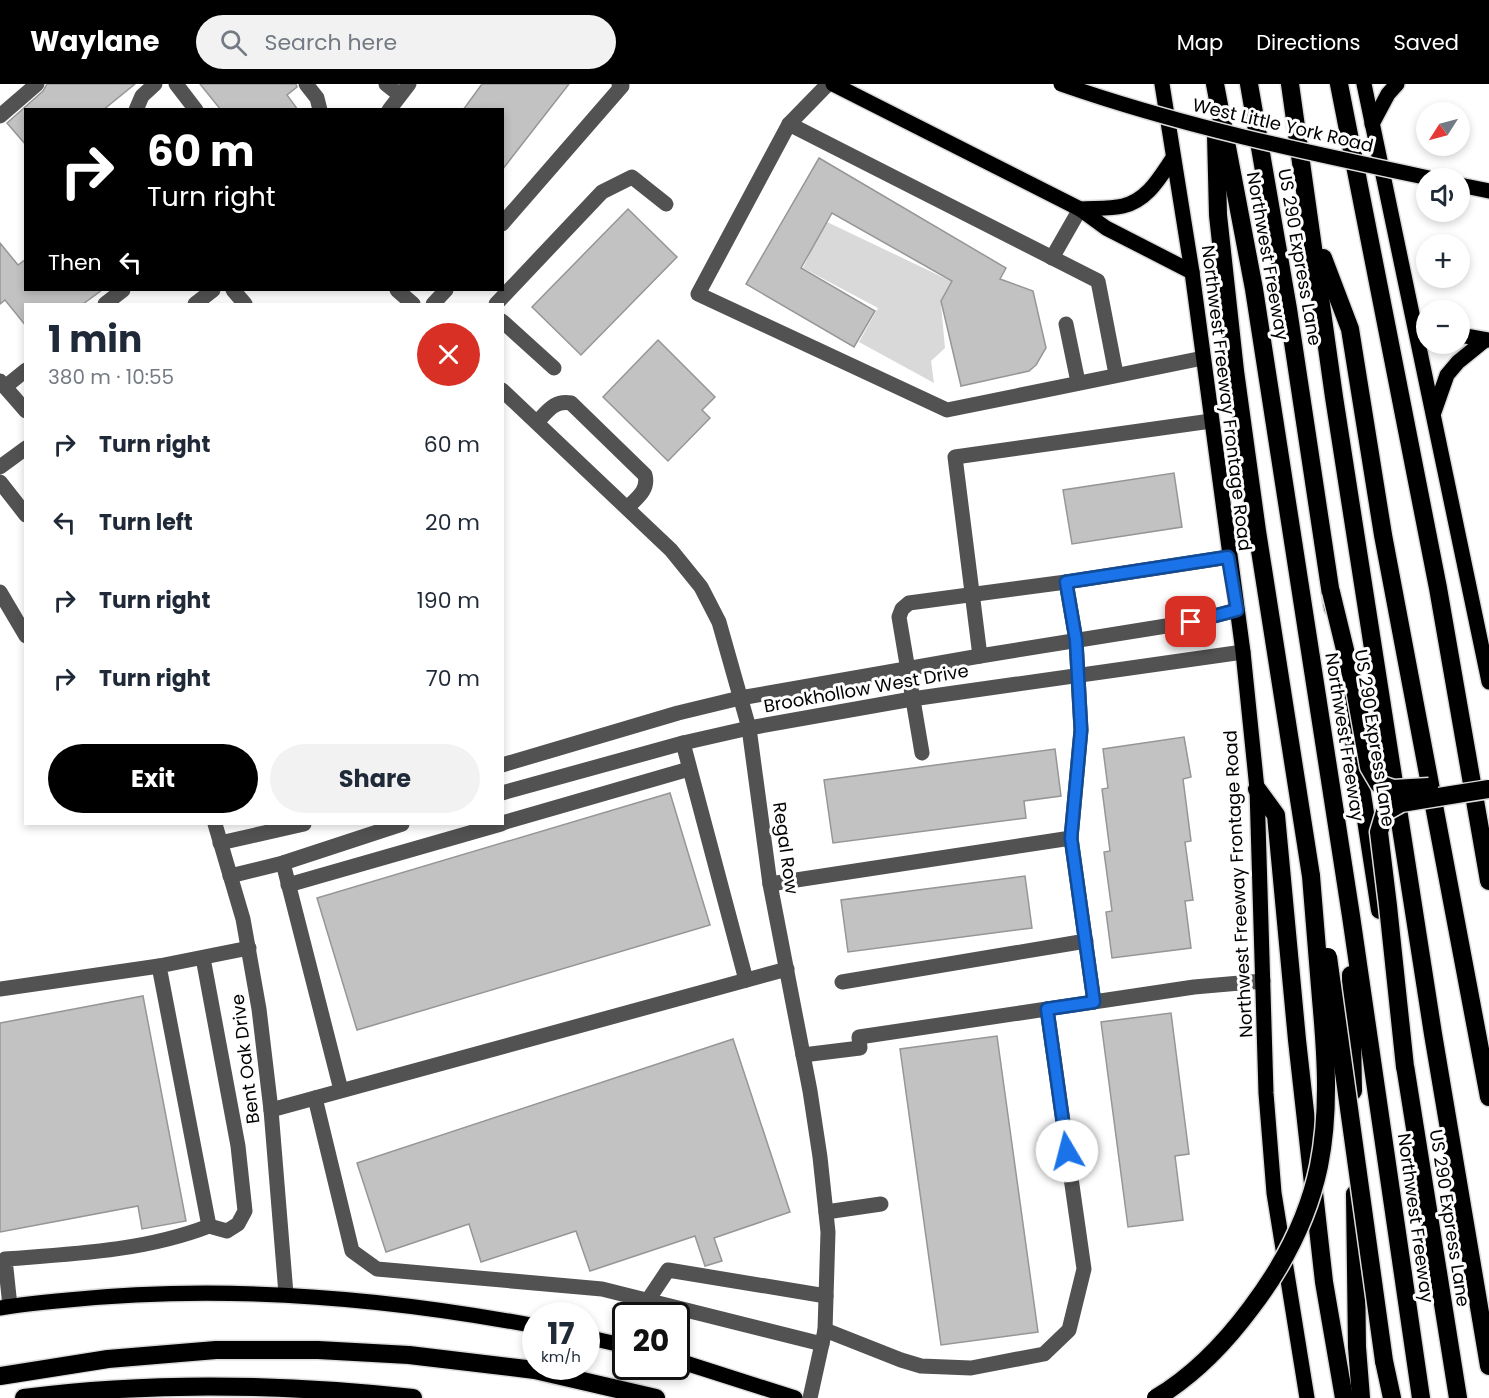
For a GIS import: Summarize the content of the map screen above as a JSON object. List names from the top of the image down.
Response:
{
  "streets": {
    "highway": ["Northwest Freeway", "US 290 Express Lane"],
    "main road": ["West Little York Road", "Northwest Freeway Frontage Road"],
    "street": ["Brookhollow West Drive", "Regal Row", "Bent Oak Drive"]
  },
  "crossings": [
    ["Northwest Freeway Frontage Road", "Brookhollow West Drive"],
    ["Brookhollow West Drive", "Regal Row"]
  ],
  "north": "bottom left",
  "page": {
    "header": "Waylane",
    "search": "Search here",
    "nav": ["Map", "Directions", "Saved"],
    "map_buttons": ["+", "−"],
    "turn": ["60 m", "Turn right"],
    "then": "Then",
    "heading": ["1 min", "380 m · 10:55"],
    "list": [
      {
        "name": "Turn right",
        "value": "60 m"
      },
      {
        "name": "Turn left",
        "value": "20 m"
      },
      {
        "name": "Turn right",
        "value": "190 m"
      },
      {
        "name": "Turn right",
        "value": "70 m"
      }
    ],
    "buttons": ["Exit", "Share"],
    "speed": "17 km/h",
    "limit": "20"
  }
}
